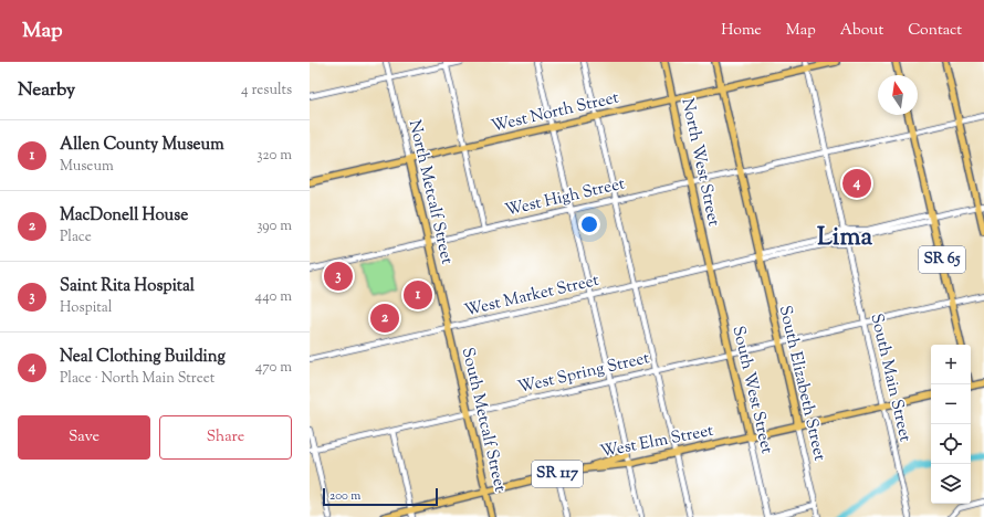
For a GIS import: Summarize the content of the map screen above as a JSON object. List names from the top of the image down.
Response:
{
  "streets": {
    "main road": [
      "West North Street",
      "North West Street",
      "North Metcalf Street",
      "SR 65",
      "South Elizabeth Street",
      "South West Street",
      "South Metcalf Street",
      "West Elm Street",
      "SR 117"
    ],
    "street": [
      "West High Street",
      "West Market Street",
      "West Spring Street",
      "South Main Street"
    ]
  },
  "crossings": [
    ["West North Street", "North West Street"],
    ["West North Street", "North Metcalf Street"],
    ["West North Street", "South Elizabeth Street"],
    ["North West Street", "West High Street"],
    ["North West Street", "West Market Street"],
    ["North West Street", "South West Street"],
    ["North Metcalf Street", "West High Street"],
    ["North Metcalf Street", "West Market Street"],
    ["North Metcalf Street", "South Metcalf Street"],
    ["West High Street", "SR 65"],
    ["West High Street", "South Elizabeth Street"],
    ["SR 65", "West Market Street"],
    ["SR 65", "West Spring Street"],
    ["West Market Street", "South Main Street"],
    ["West Market Street", "South Elizabeth Street"],
    ["West Market Street", "South West Street"],
    ["West Market Street", "South Metcalf Street"],
    ["West Spring Street", "South Main Street"],
    ["West Spring Street", "South Elizabeth Street"],
    ["West Spring Street", "South West Street"],
    ["West Spring Street", "South Metcalf Street"],
    ["South Main Street", "West Elm Street"],
    ["South Main Street", "SR 117"],
    ["South Elizabeth Street", "West Elm Street"],
    ["South West Street", "West Elm Street"],
    ["South Metcalf Street", "West Elm Street"],
    ["West Elm Street", "SR 117"]
  ],
  "districts": ["Lima"],
  "scale_bar": "200 m",
  "north": "top",
  "page": {
    "header": "Map",
    "nav": [
      "Home",
      "Map",
      "About",
      "Contact"
    ],
    "heading": ["Nearby", "4 results"],
    "list": [
      {
        "mark": "1",
        "name": "Allen County Museum",
        "note": "Museum",
        "value": "320 m"
      },
      {
        "mark": "2",
        "name": "MacDonell House",
        "note": "Place",
        "value": "390 m"
      },
      {
        "mark": "3",
        "name": "Saint Rita Hospital",
        "note": "Hospital",
        "value": "440 m"
      },
      {
        "mark": "4",
        "name": "Neal Clothing Building",
        "note": "Place · North Main Street",
        "value": "470 m"
      }
    ],
    "pins": [
      "4",
      "3",
      "1",
      "2"
    ],
    "map_buttons": ["+", "−"],
    "buttons": ["Save", "Share"],
    "scale": "200 m"
  }
}
